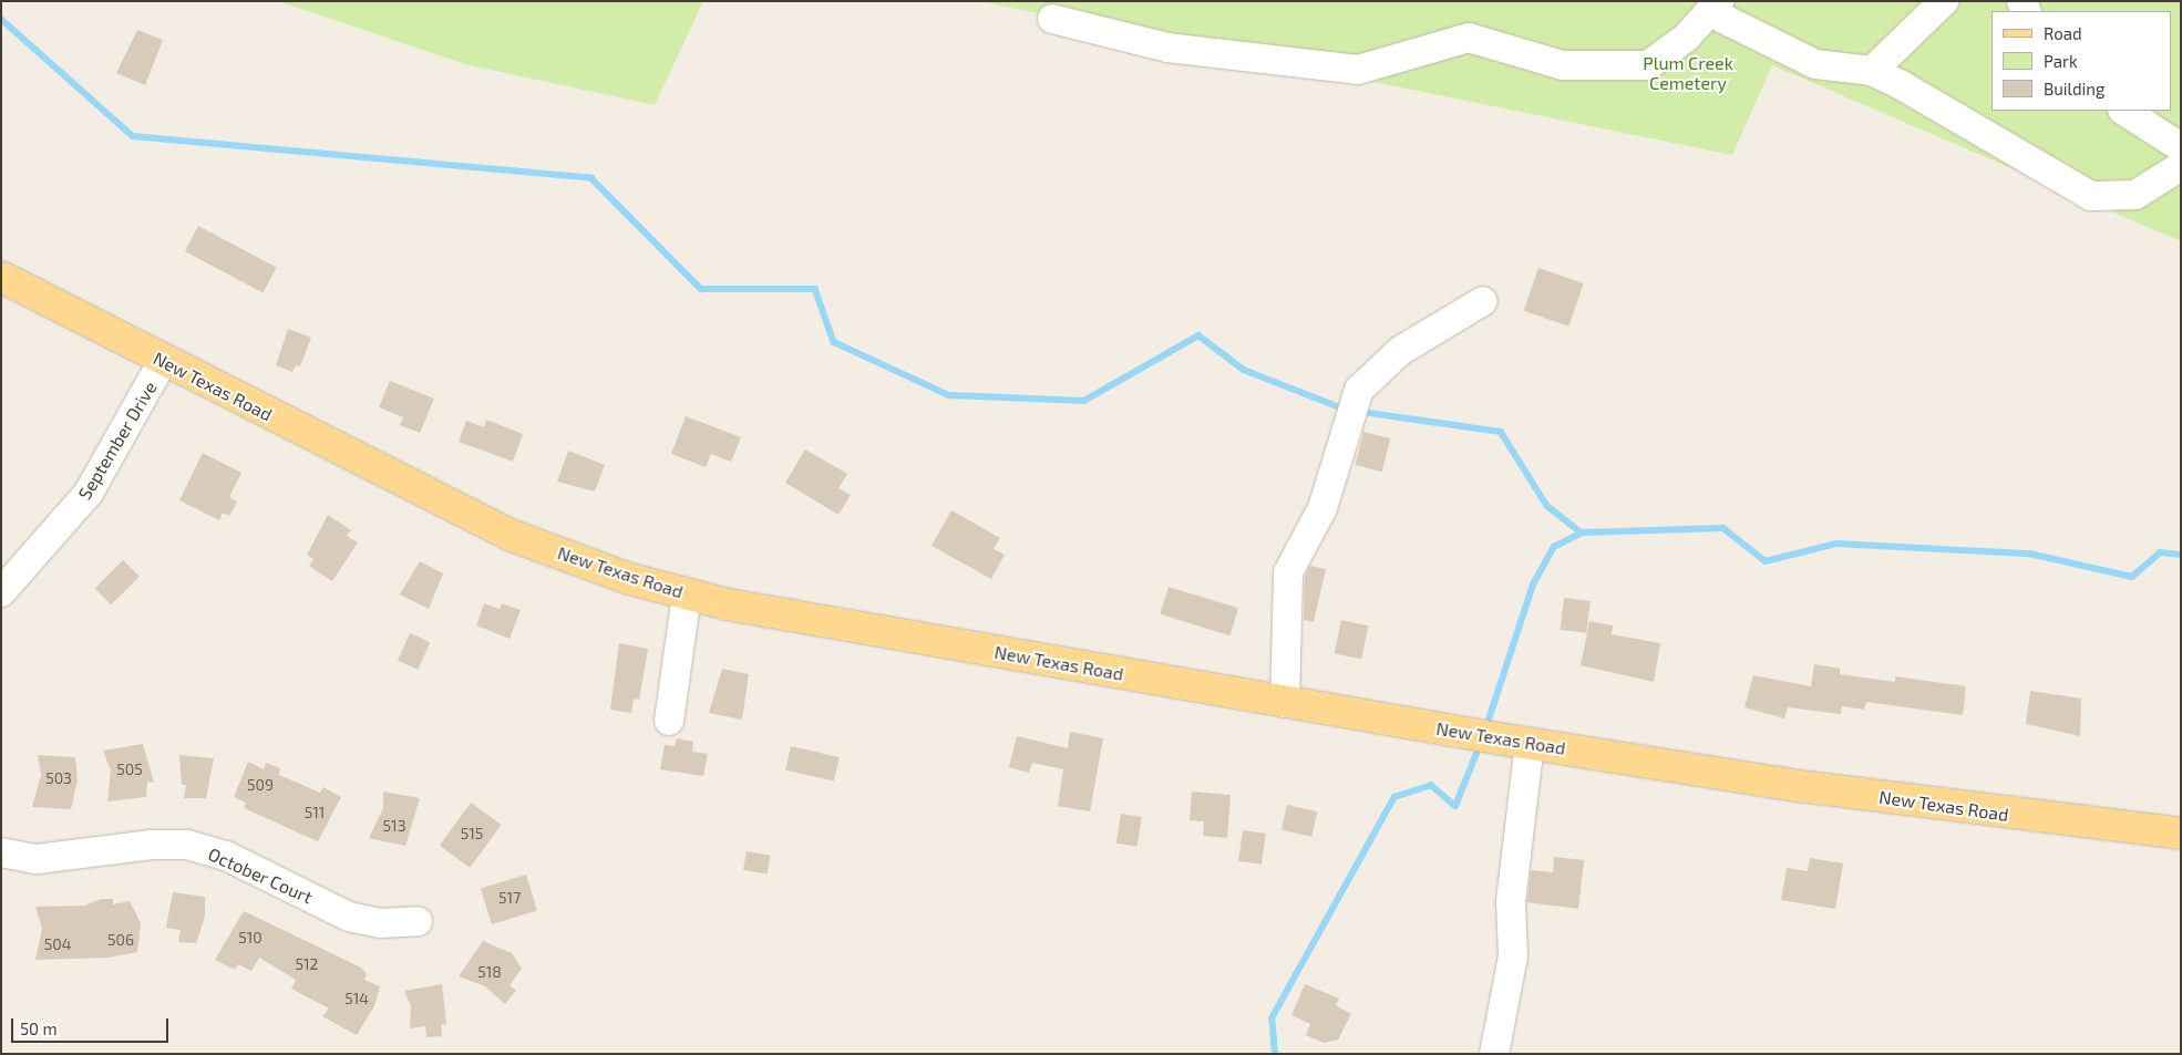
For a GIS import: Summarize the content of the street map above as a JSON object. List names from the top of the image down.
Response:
{
  "streets": {
    "main road": ["New Texas Road"],
    "street": ["September Drive", "October Court"]
  },
  "crossings": [
    ["New Texas Road", "September Drive"]
  ],
  "parks": ["Plum Creek Cemetery"],
  "house_numbers": [
    "505",
    "503",
    "509",
    "511",
    "513",
    "515",
    "517",
    "510",
    "506",
    "504",
    "512",
    "518",
    "514"
  ],
  "legend": ["Road", "Park", "Building"],
  "scale_bar": "50 m"
}
